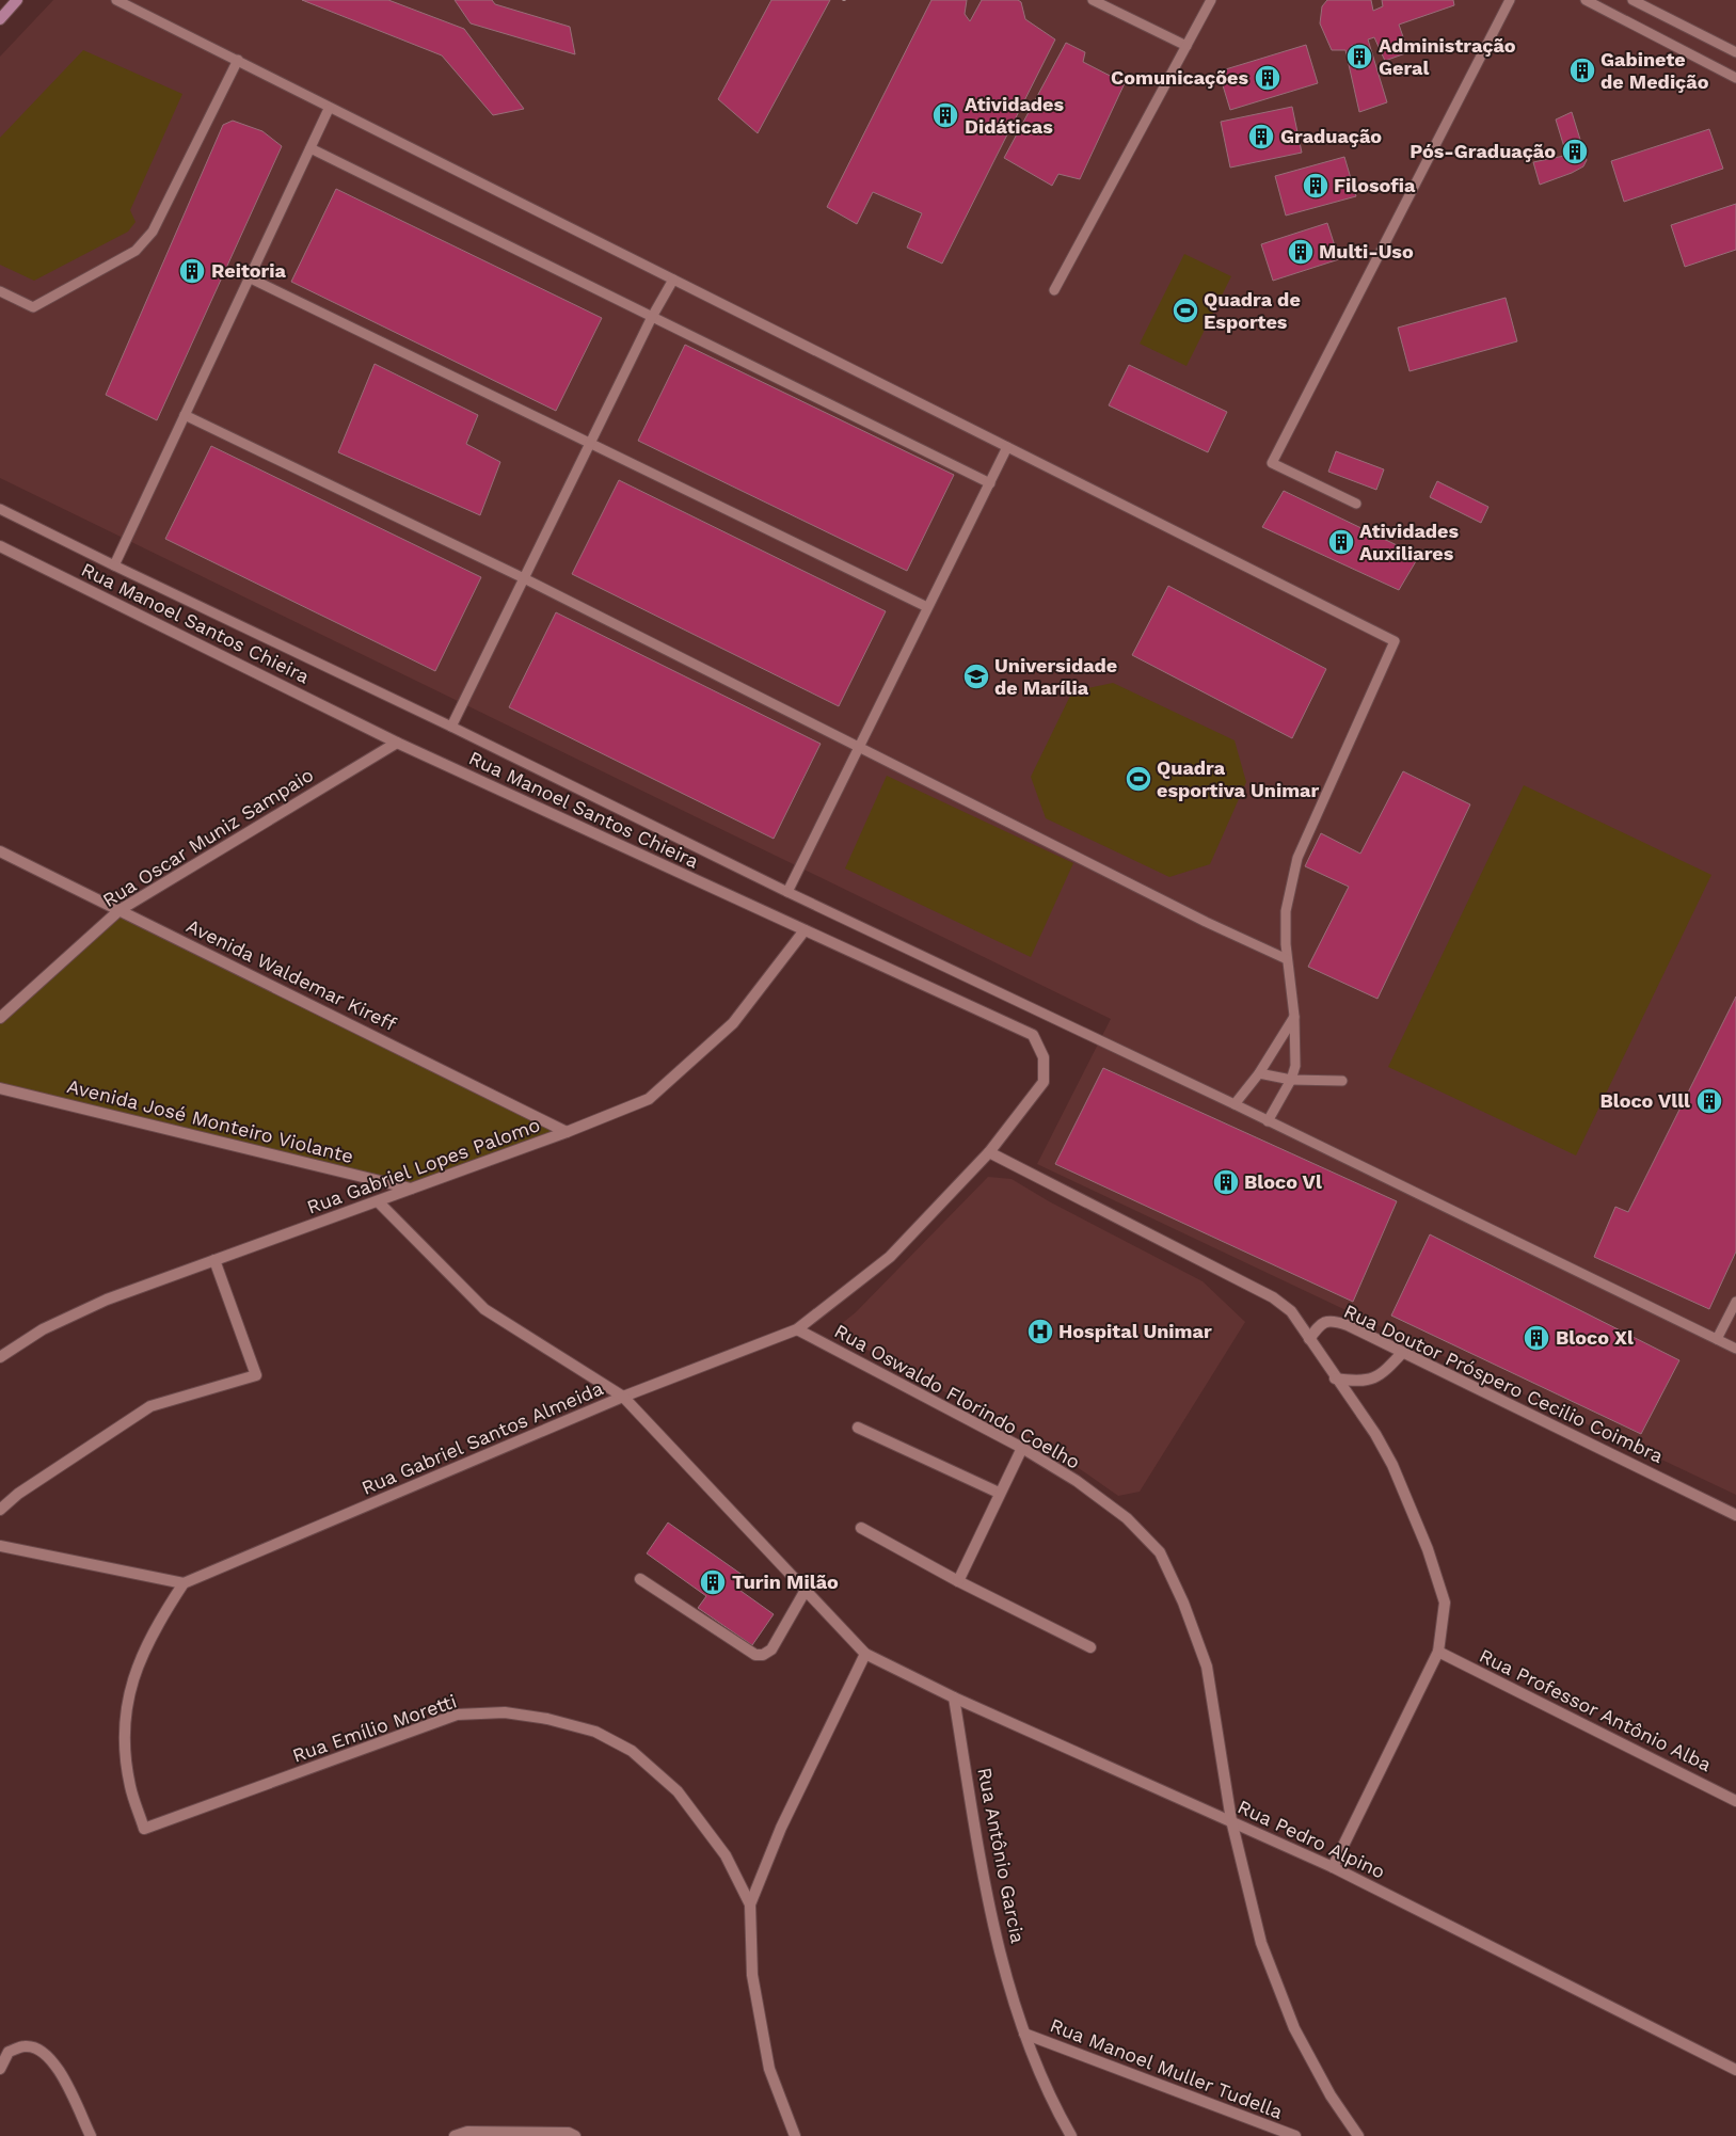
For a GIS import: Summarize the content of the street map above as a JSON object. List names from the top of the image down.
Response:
{
  "streets": {
    "street": [
      "Rua Manoel Santos Chieira",
      "Rua Oscar Muniz Sampaio",
      "Avenida Waldemar Kireff",
      "Avenida José Monteiro Violante",
      "Rua Gabriel Lopes Palomo",
      "Rua Doutor Próspero Cecilio Coimbra",
      "Rua Oswaldo Florindo Coelho",
      "Rua Gabriel Santos Almeida",
      "Rua Professor Antônio Alba",
      "Rua Emílio Moretti",
      "Rua Pedro Alpino",
      "Rua Antônio Garcia",
      "Rua Manoel Muller Tudella"
    ]
  },
  "crossings": [
    ["Rua Manoel Santos Chieira", "Rua Oscar Muniz Sampaio"],
    ["Rua Manoel Santos Chieira", "Rua Gabriel Lopes Palomo"],
    ["Rua Manoel Santos Chieira", "Rua Gabriel Santos Almeida"],
    ["Rua Oscar Muniz Sampaio", "Avenida Waldemar Kireff"],
    ["Avenida Waldemar Kireff", "Rua Gabriel Lopes Palomo"],
    ["Avenida José Monteiro Violante", "Rua Gabriel Lopes Palomo"],
    ["Rua Oswaldo Florindo Coelho", "Rua Gabriel Santos Almeida"],
    ["Rua Oswaldo Florindo Coelho", "Rua Pedro Alpino"],
    ["Rua Gabriel Santos Almeida", "Rua Emílio Moretti"],
    ["Rua Pedro Alpino", "Rua Antônio Garcia"],
    ["Rua Antônio Garcia", "Rua Manoel Muller Tudella"]
  ],
  "places": {
    "building": [
      "Administração Geral",
      "Gabinete de Medição",
      "Comunicações",
      "Atividades Didáticas",
      "Graduação",
      "Pós-Graduação",
      "Filosofia",
      "Multi-Uso",
      "Reitoria",
      "Atividades Auxiliares",
      "Bloco Vlll",
      "Bloco Vl",
      "Bloco Xl",
      "Turin Milão"
    ],
    "sports": ["Quadra de Esportes", "Quadra esportiva Unimar"],
    "school or university": ["Universidade de Marília"],
    "hospital": ["Hospital Unimar"]
  }
}
